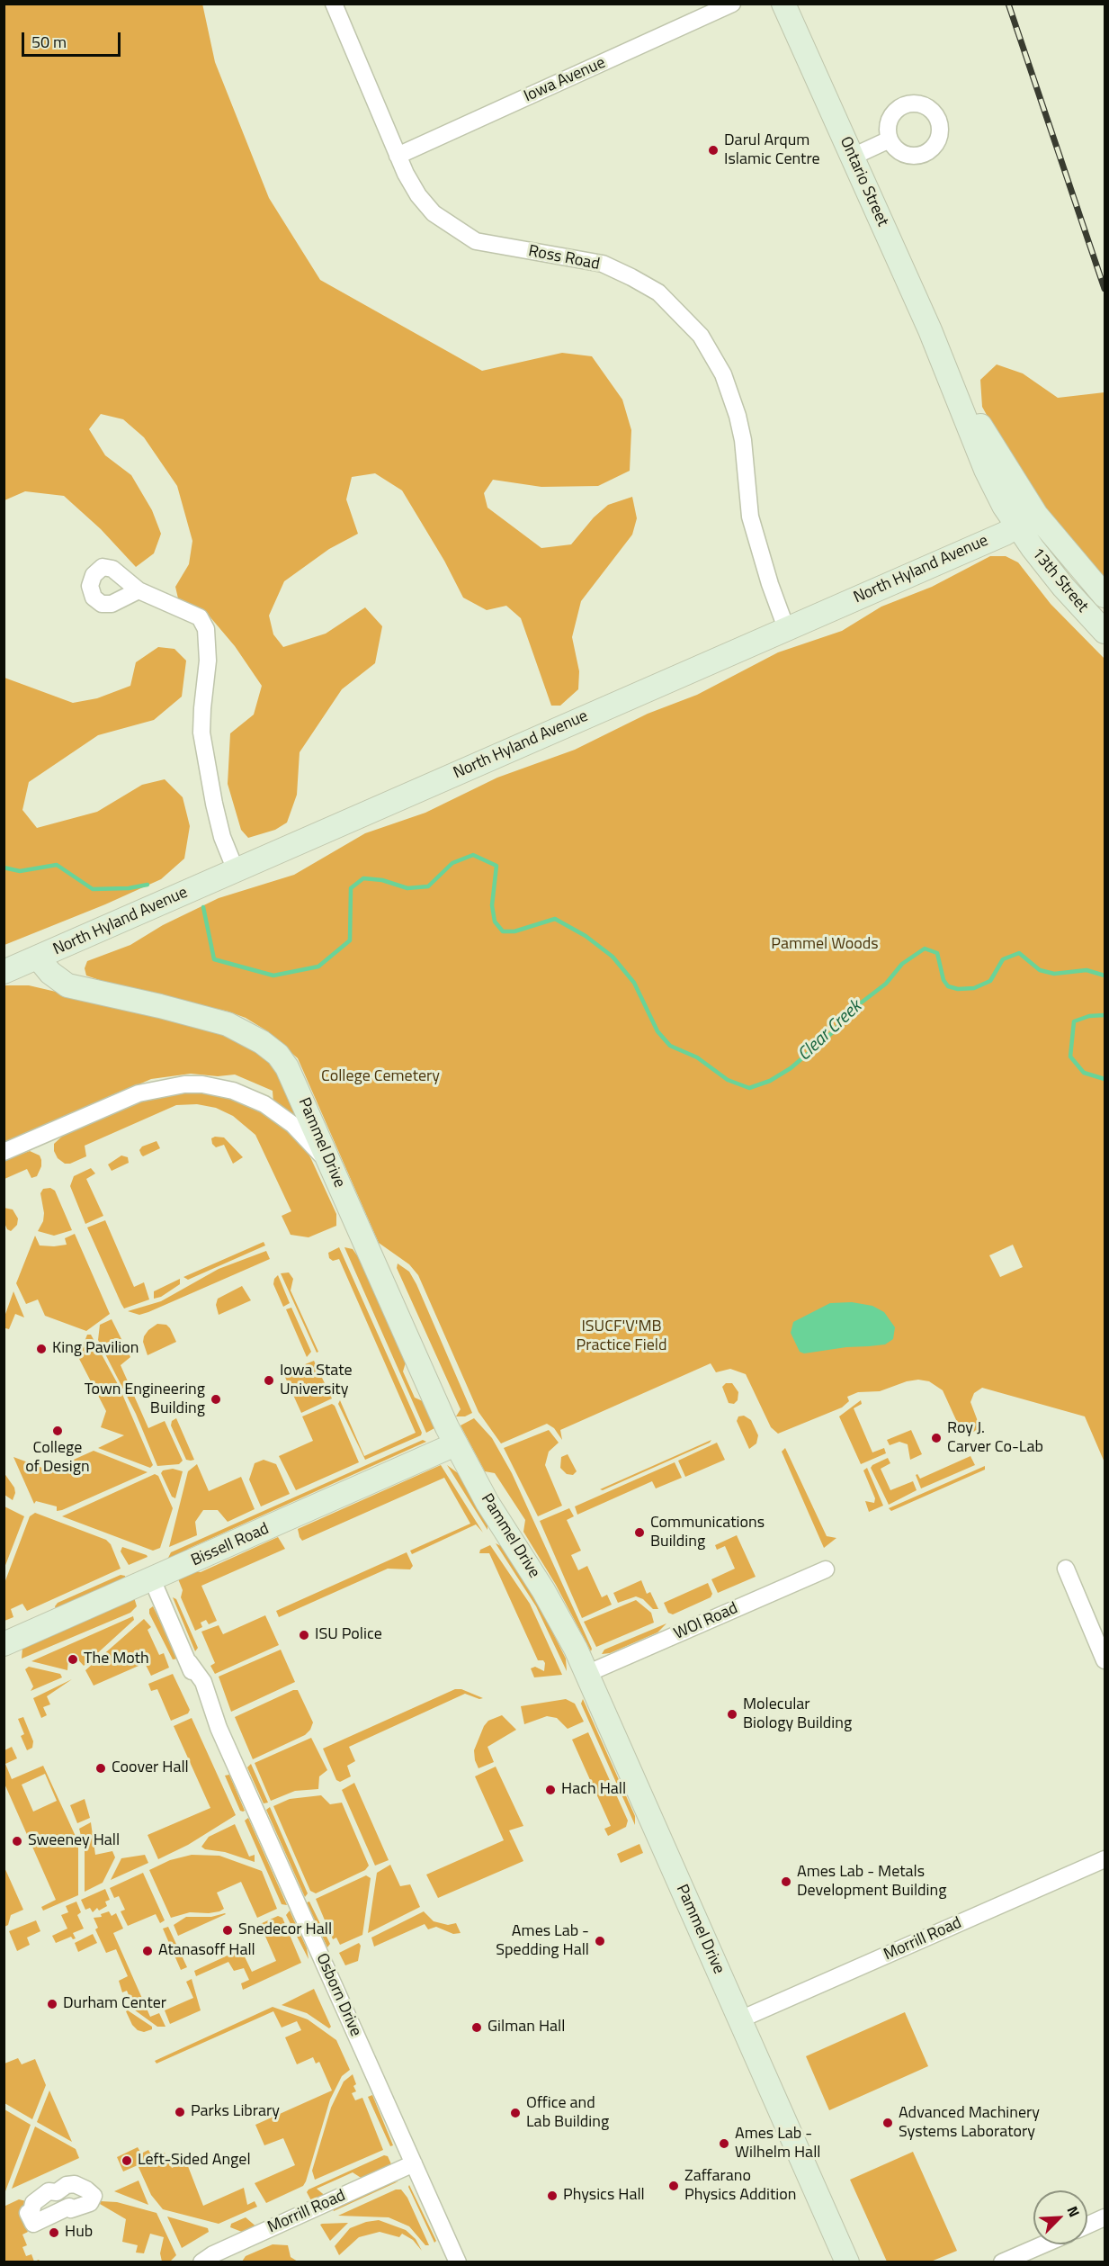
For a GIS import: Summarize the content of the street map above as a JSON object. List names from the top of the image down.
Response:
{
  "streets": {
    "main road": [
      "Ontario Street",
      "North Hyland Avenue",
      "13th Street",
      "Pammel Drive",
      "Bissell Road"
    ],
    "street": [
      "Iowa Avenue",
      "Ross Road",
      "WOI Road",
      "Morrill Road",
      "Osborn Drive"
    ]
  },
  "crossings": [
    ["Iowa Avenue", "Ross Road"],
    ["Ontario Street", "North Hyland Avenue"],
    ["Ontario Street", "13th Street"],
    ["Ross Road", "North Hyland Avenue"],
    ["North Hyland Avenue", "13th Street"],
    ["North Hyland Avenue", "Pammel Drive"],
    ["Pammel Drive", "Bissell Road"],
    ["Pammel Drive", "WOI Road"],
    ["Pammel Drive", "Morrill Road"],
    ["Bissell Road", "Osborn Drive"],
    ["Morrill Road", "Osborn Drive"]
  ],
  "water": ["Clear Creek"],
  "parks": ["Pammel Woods", "College Cemetery", "ISUCF'V'MB Practice Field"],
  "places": [
    "Darul Arqum Islamic Centre",
    "King Pavilion",
    "Iowa State University",
    "Town Engineering Building",
    "College of Design",
    "Roy J. Carver Co-Lab",
    "Communications Building",
    "ISU Police",
    "The Moth",
    "Molecular Biology Building",
    "Coover Hall",
    "Hach Hall",
    "Sweeney Hall",
    "Ames Lab - Metals Development Building",
    "Snedecor Hall",
    "Ames Lab - Spedding Hall",
    "Atanasoff Hall",
    "Durham Center",
    "Gilman Hall",
    "Parks Library",
    "Office and Lab Building",
    "Advanced Machinery Systems Laboratory",
    "Ames Lab - Wilhelm Hall",
    "Left-Sided Angel",
    "Zaffarano Physics Addition",
    "Physics Hall",
    "Hub"
  ],
  "scale_bar": "50 m",
  "north": "top right"
}
